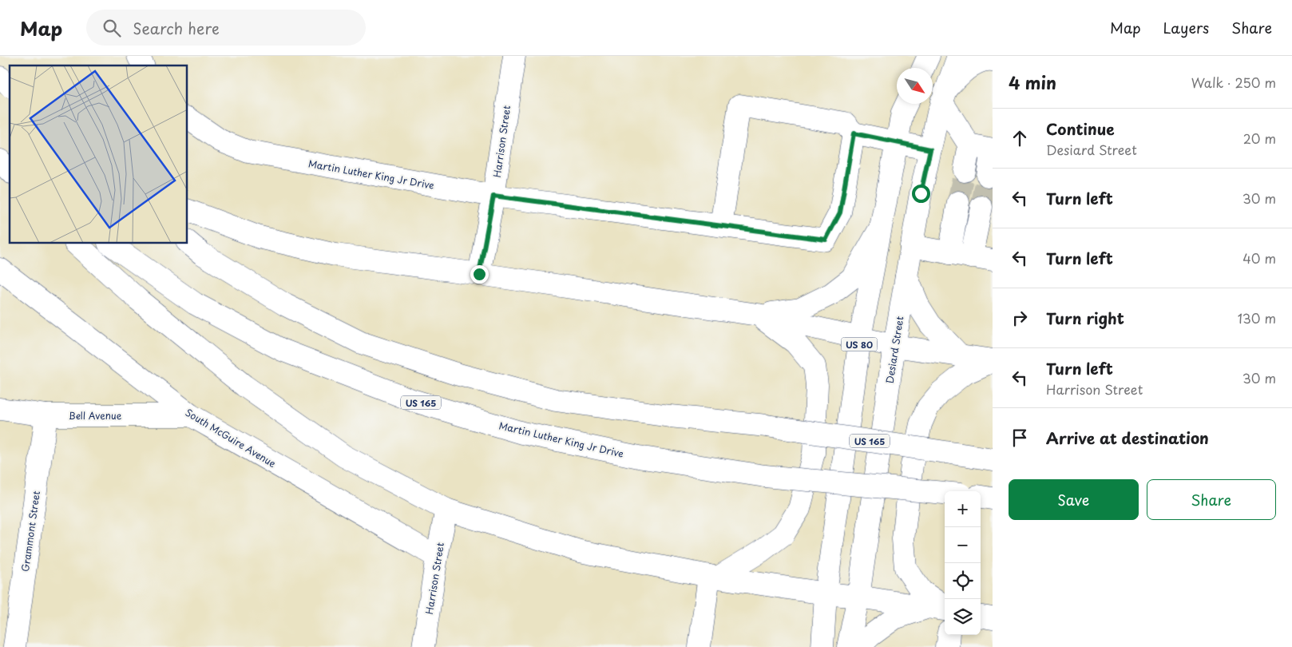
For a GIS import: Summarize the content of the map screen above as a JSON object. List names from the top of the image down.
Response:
{
  "streets": {
    "main road": [
      "Harrison Street",
      "Martin Luther King Jr Drive",
      "US 80",
      "Desiard Street",
      "US 165",
      "Bell Avenue",
      "South McGuire Avenue",
      "Grammont Street"
    ]
  },
  "crossings": [
    ["Harrison Street", "Martin Luther King Jr Drive"],
    ["Harrison Street", "South McGuire Avenue"],
    ["Bell Avenue", "South McGuire Avenue"],
    ["Bell Avenue", "Grammont Street"]
  ],
  "north": "bottom right",
  "page": {
    "header": "Map",
    "search": "Search here",
    "nav": ["Map", "Layers", "Share"],
    "heading": ["4 min", "Walk · 250 m"],
    "list": [
      ["Continue", "Desiard Street", "20 m"],
      ["Turn left", "30 m"],
      ["Turn left", "40 m"],
      ["Turn right", "130 m"],
      ["Turn left", "Harrison Street", "30 m"],
      "Arrive at destination"
    ],
    "buttons": ["Save", "Share"],
    "map_buttons": ["+", "−"]
  }
}
